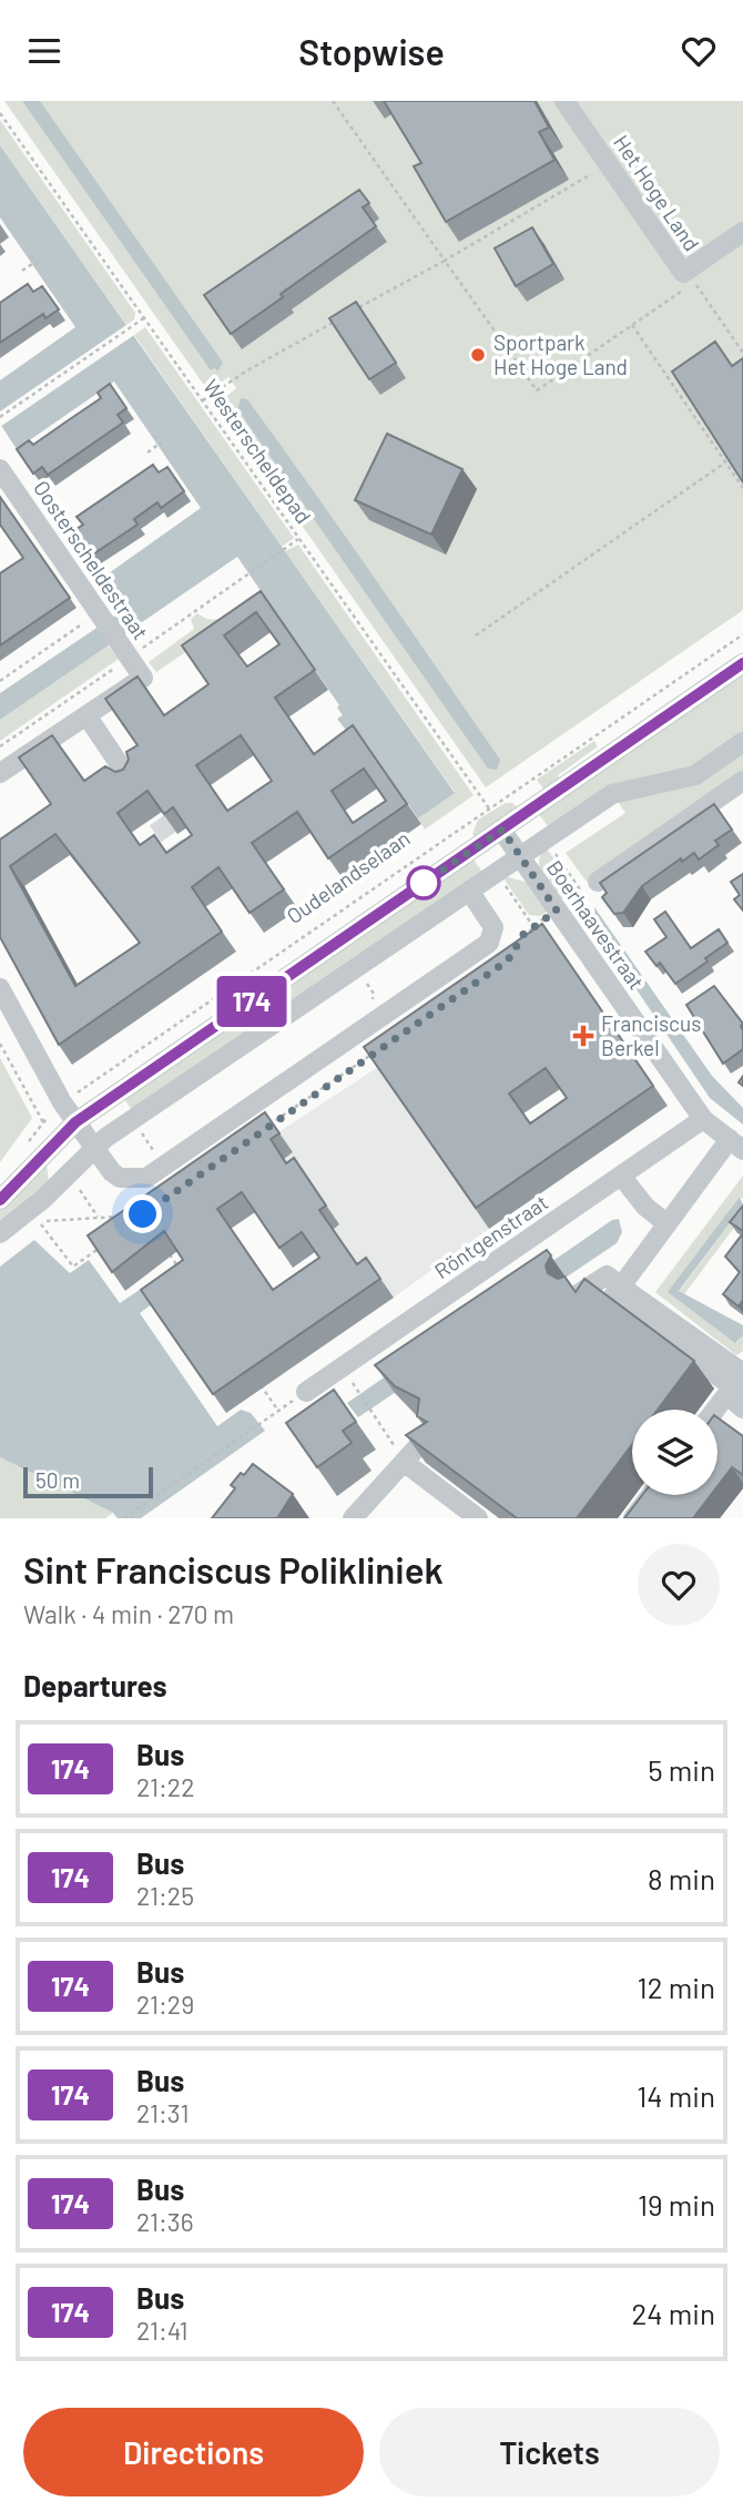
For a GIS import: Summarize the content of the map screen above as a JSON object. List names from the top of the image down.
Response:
{
  "streets": {
    "street": [
      "Het Hoge Land",
      "Oosterscheldestraat",
      "Boerhaavestraat",
      "Röntgenstraat"
    ],
    "path": ["Westerscheldepad", "Oudelandselaan"]
  },
  "crossings": [
    ["Westerscheldepad", "Oudelandselaan"],
    ["Boerhaavestraat", "Röntgenstraat"]
  ],
  "places": {
    "other": ["Sportpark Het Hoge Land"],
    "health": ["Franciscus Berkel"]
  },
  "lines": ["bus line 174"],
  "scale_bar": "50 m",
  "page": {
    "header": "Stopwise",
    "on_map": "174",
    "scale": "50 m",
    "heading": [
      ["Sint Franciscus Polikliniek", "Walk · 4 min · 270 m"],
      "Departures"
    ],
    "list": [
      {
        "mark": "174",
        "name": "Bus",
        "note": "21:22",
        "value": "5 min"
      },
      {
        "mark": "174",
        "name": "Bus",
        "note": "21:25",
        "value": "8 min"
      },
      {
        "mark": "174",
        "name": "Bus",
        "note": "21:29",
        "value": "12 min"
      },
      {
        "mark": "174",
        "name": "Bus",
        "note": "21:31",
        "value": "14 min"
      },
      {
        "mark": "174",
        "name": "Bus",
        "note": "21:36",
        "value": "19 min"
      },
      {
        "mark": "174",
        "name": "Bus",
        "note": "21:41",
        "value": "24 min"
      }
    ],
    "buttons": ["Directions", "Tickets"]
  }
}
